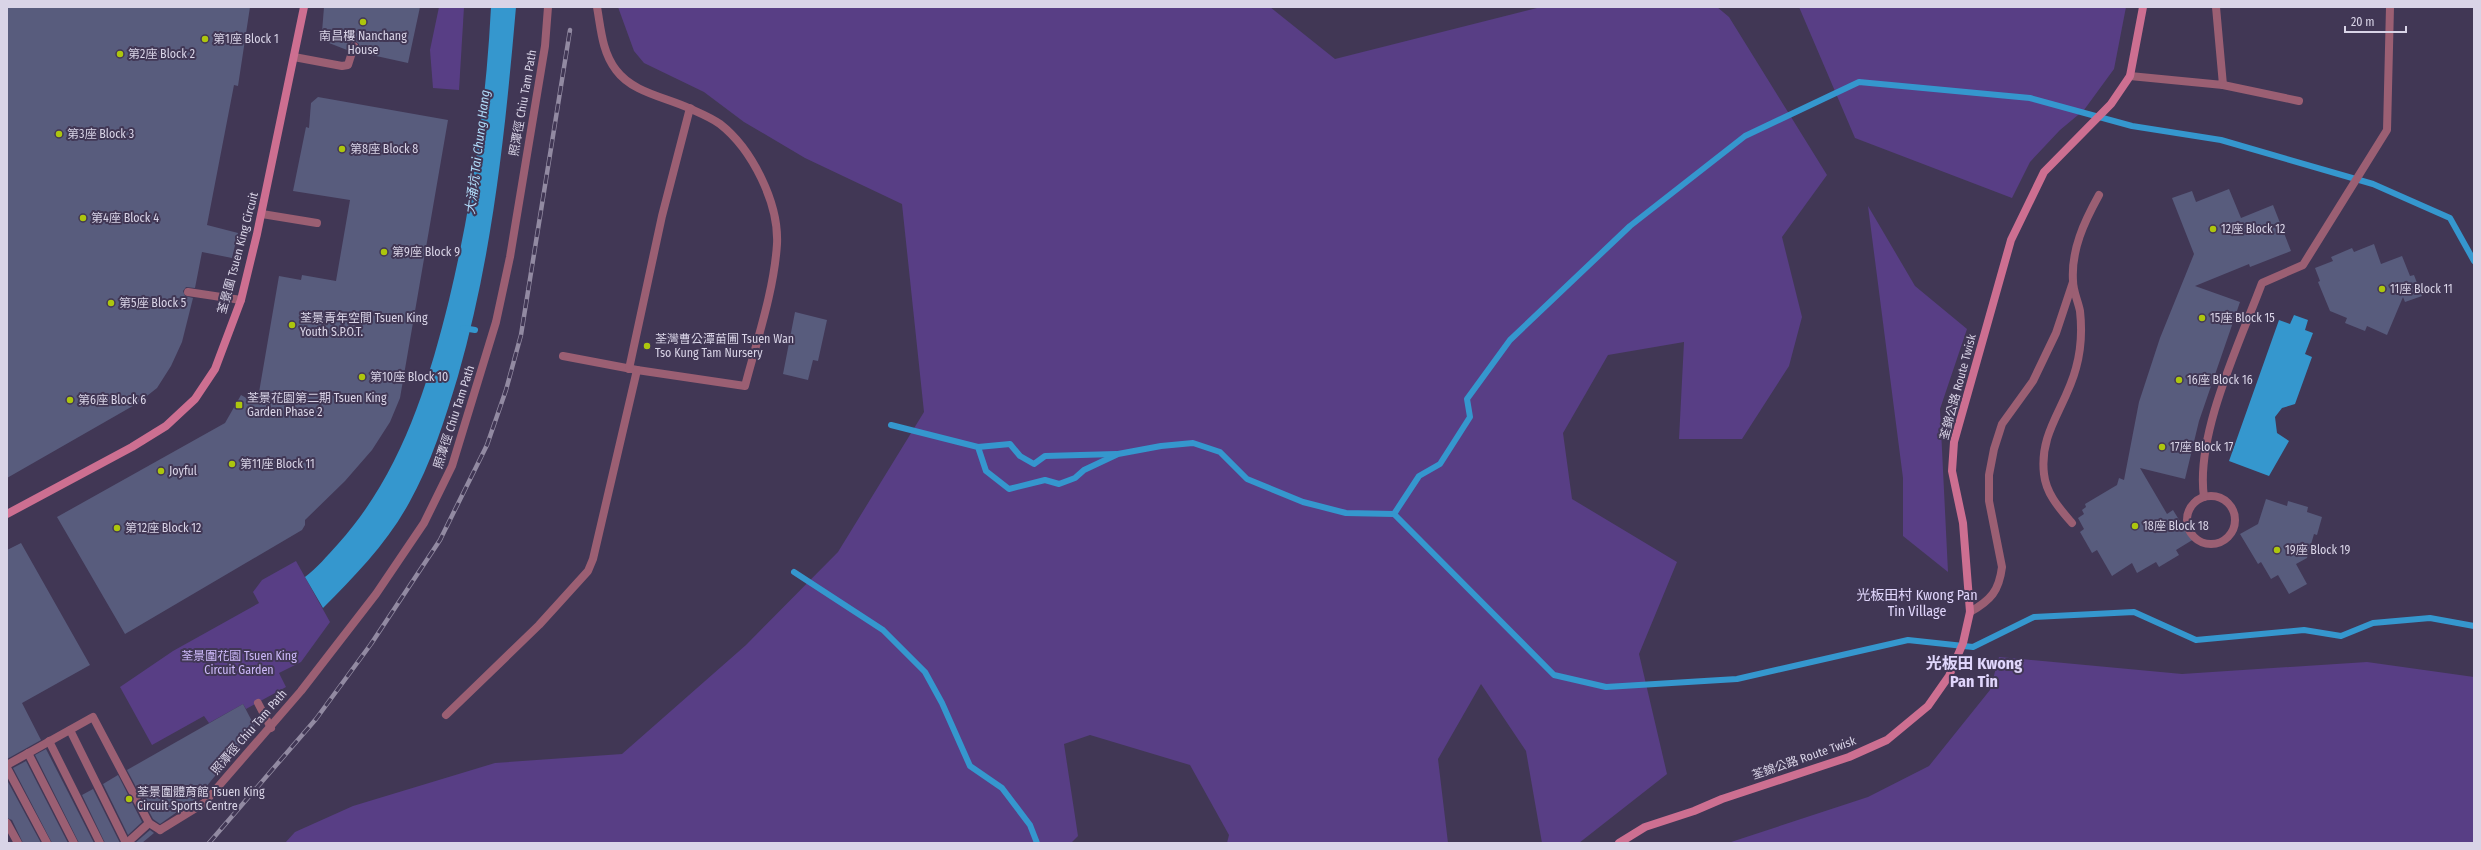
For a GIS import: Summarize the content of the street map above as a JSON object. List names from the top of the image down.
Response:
{
  "streets": {
    "main road": ["荃景圍 Tsuen King Circuit", "荃錦公路 Route Twisk"],
    "street": ["照潭徑 Chiu Tam Path"]
  },
  "districts": ["光板田村 Kwong Pan Tin Village", "光板田 Kwong Pan Tin"],
  "water": ["大涌坑 Tai Chung Hang"],
  "parks": ["荃景圍花園 Tsuen King Circuit Garden"],
  "places": {
    "other": [
      "南昌樓 Nanchang House",
      "第1座 Block 1",
      "第2座 Block 2",
      "第3座 Block 3",
      "第8座 Block 8",
      "第4座 Block 4",
      "12座 Block 12",
      "第9座 Block 9",
      "11座 Block 11",
      "第5座 Block 5",
      "15座 Block 15",
      "荃景青年空間 Tsuen King Youth S.P.O.T.",
      "荃灣曹公潭苗圃 Tsuen Wan Tso Kung Tam Nursery",
      "第10座 Block 10",
      "16座 Block 16",
      "第6座 Block 6",
      "17座 Block 17",
      "第11座 Block 11",
      "Joyful",
      "18座 Block 18",
      "第12座 Block 12",
      "19座 Block 19",
      "荃景圍體育館 Tsuen King Circuit Sports Centre"
    ],
    "transit": ["荃景花園第二期 Tsuen King Garden Phase 2"]
  },
  "scale_bar": "20 m"
}
